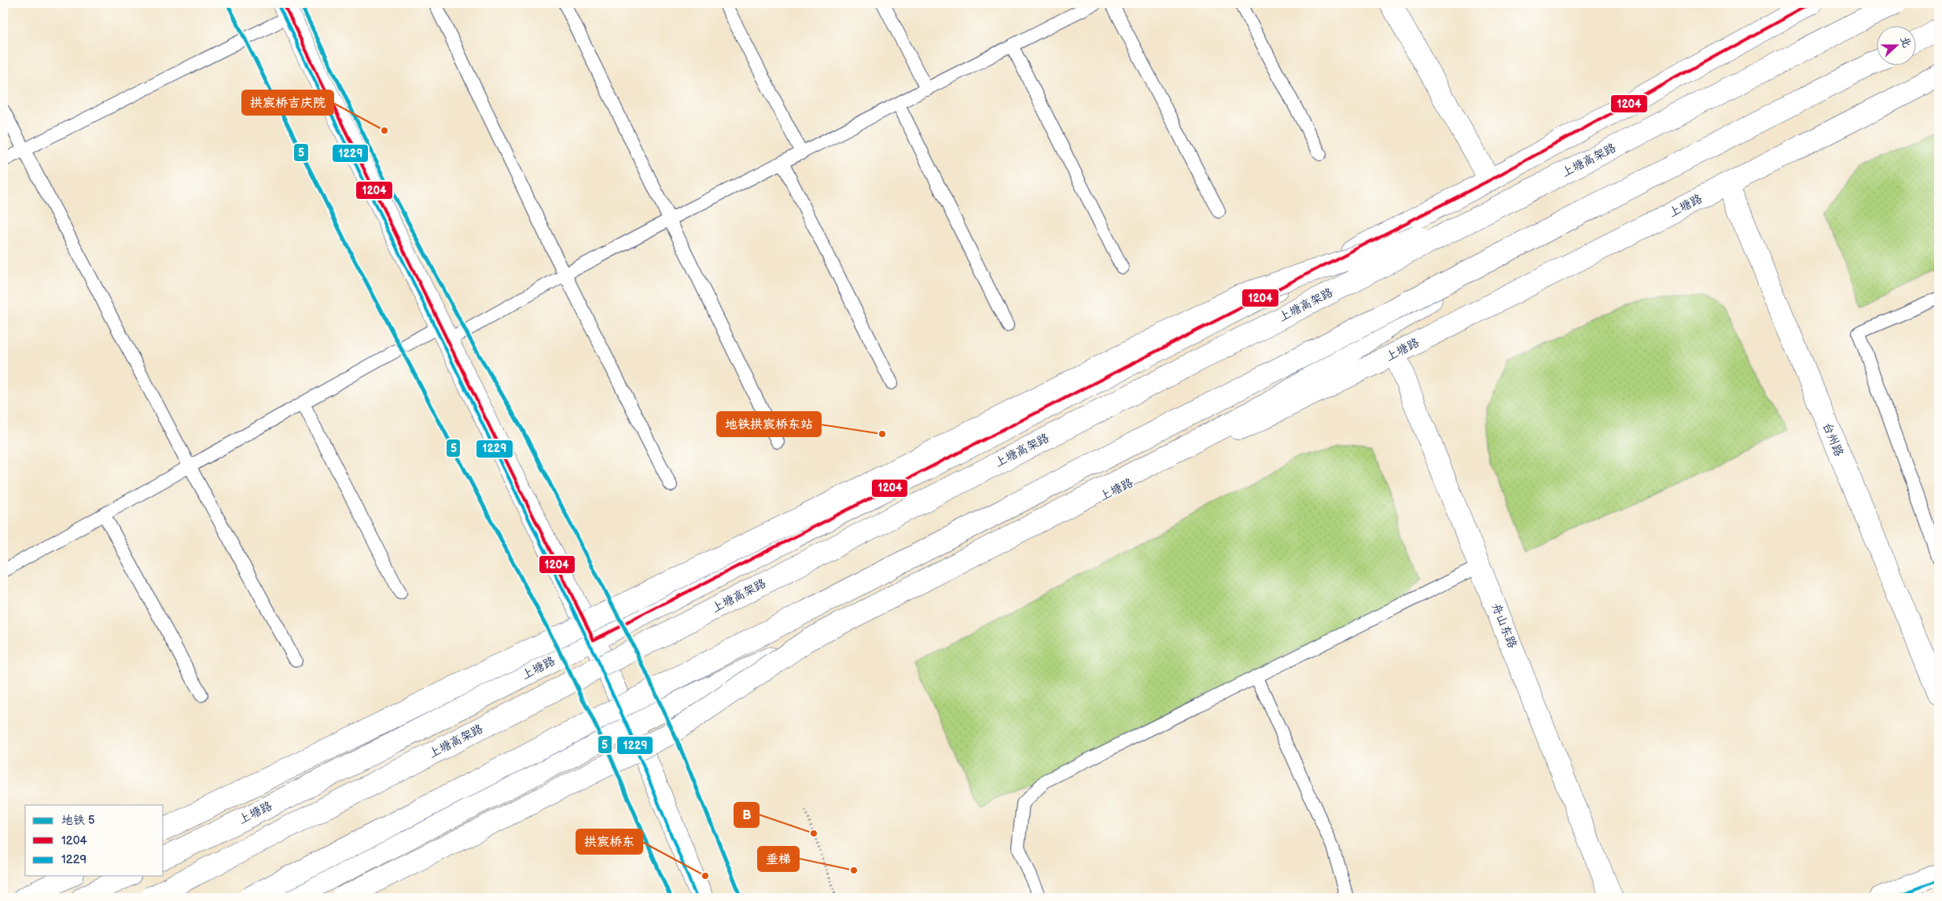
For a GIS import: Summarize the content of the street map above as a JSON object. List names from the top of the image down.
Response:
{
  "streets": {
    "main road": [
      "上塘高架路",
      "上塘路",
      "台州路",
      "舟山东路"
    ]
  },
  "crossings": [
    ["上塘路", "台州路"],
    ["上塘路", "舟山东路"]
  ],
  "places": [
    "拱宸桥吉庆院",
    "地铁拱宸桥东站",
    "B",
    "垂梯",
    "拱宸桥东"
  ],
  "lines": ["metro line 5", "transit line 1204", "transit line 1229"],
  "legend": ["地铁 5", "1204", "1229"],
  "north": "right"
}
